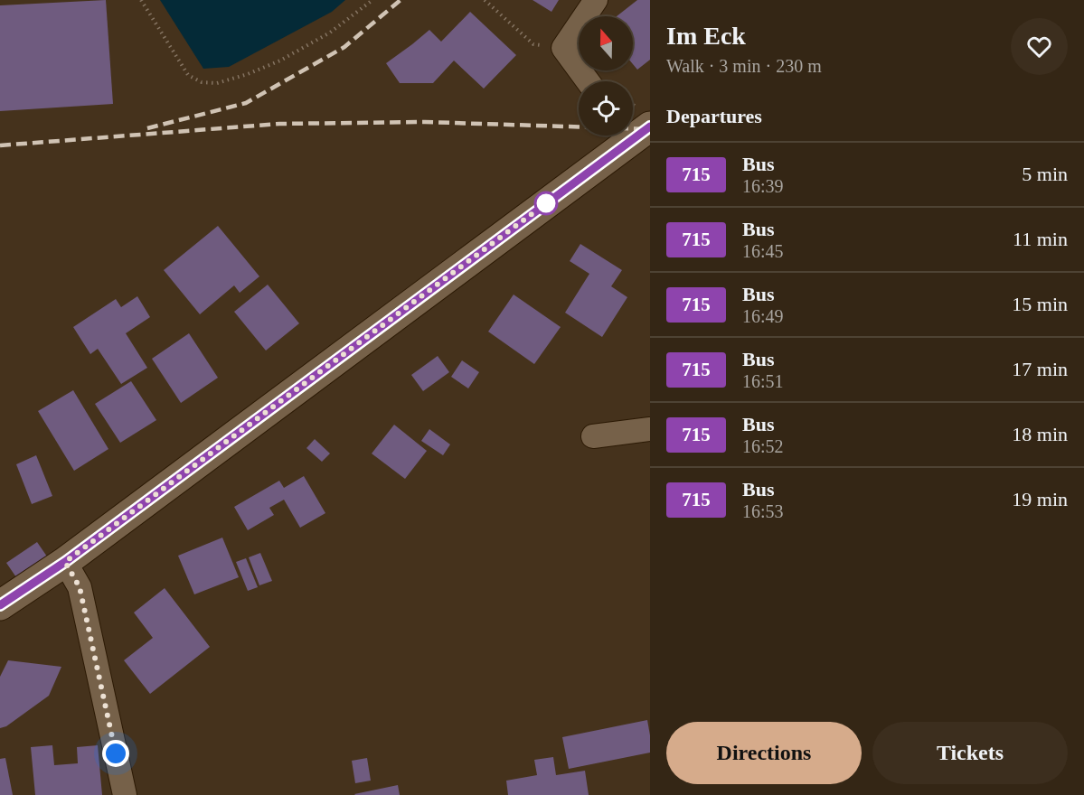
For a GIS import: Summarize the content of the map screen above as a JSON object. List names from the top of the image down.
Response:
{
  "lines": ["bus line 715"],
  "north": "top",
  "page": {
    "heading": [
      ["Im Eck", "Walk · 3 min · 230 m"],
      "Departures"
    ],
    "list": [
      {
        "mark": "715",
        "name": "Bus",
        "note": "16:39",
        "value": "5 min"
      },
      {
        "mark": "715",
        "name": "Bus",
        "note": "16:45",
        "value": "11 min"
      },
      {
        "mark": "715",
        "name": "Bus",
        "note": "16:49",
        "value": "15 min"
      },
      {
        "mark": "715",
        "name": "Bus",
        "note": "16:51",
        "value": "17 min"
      },
      {
        "mark": "715",
        "name": "Bus",
        "note": "16:52",
        "value": "18 min"
      },
      {
        "mark": "715",
        "name": "Bus",
        "note": "16:53",
        "value": "19 min"
      }
    ],
    "buttons": ["Directions", "Tickets"]
  }
}
